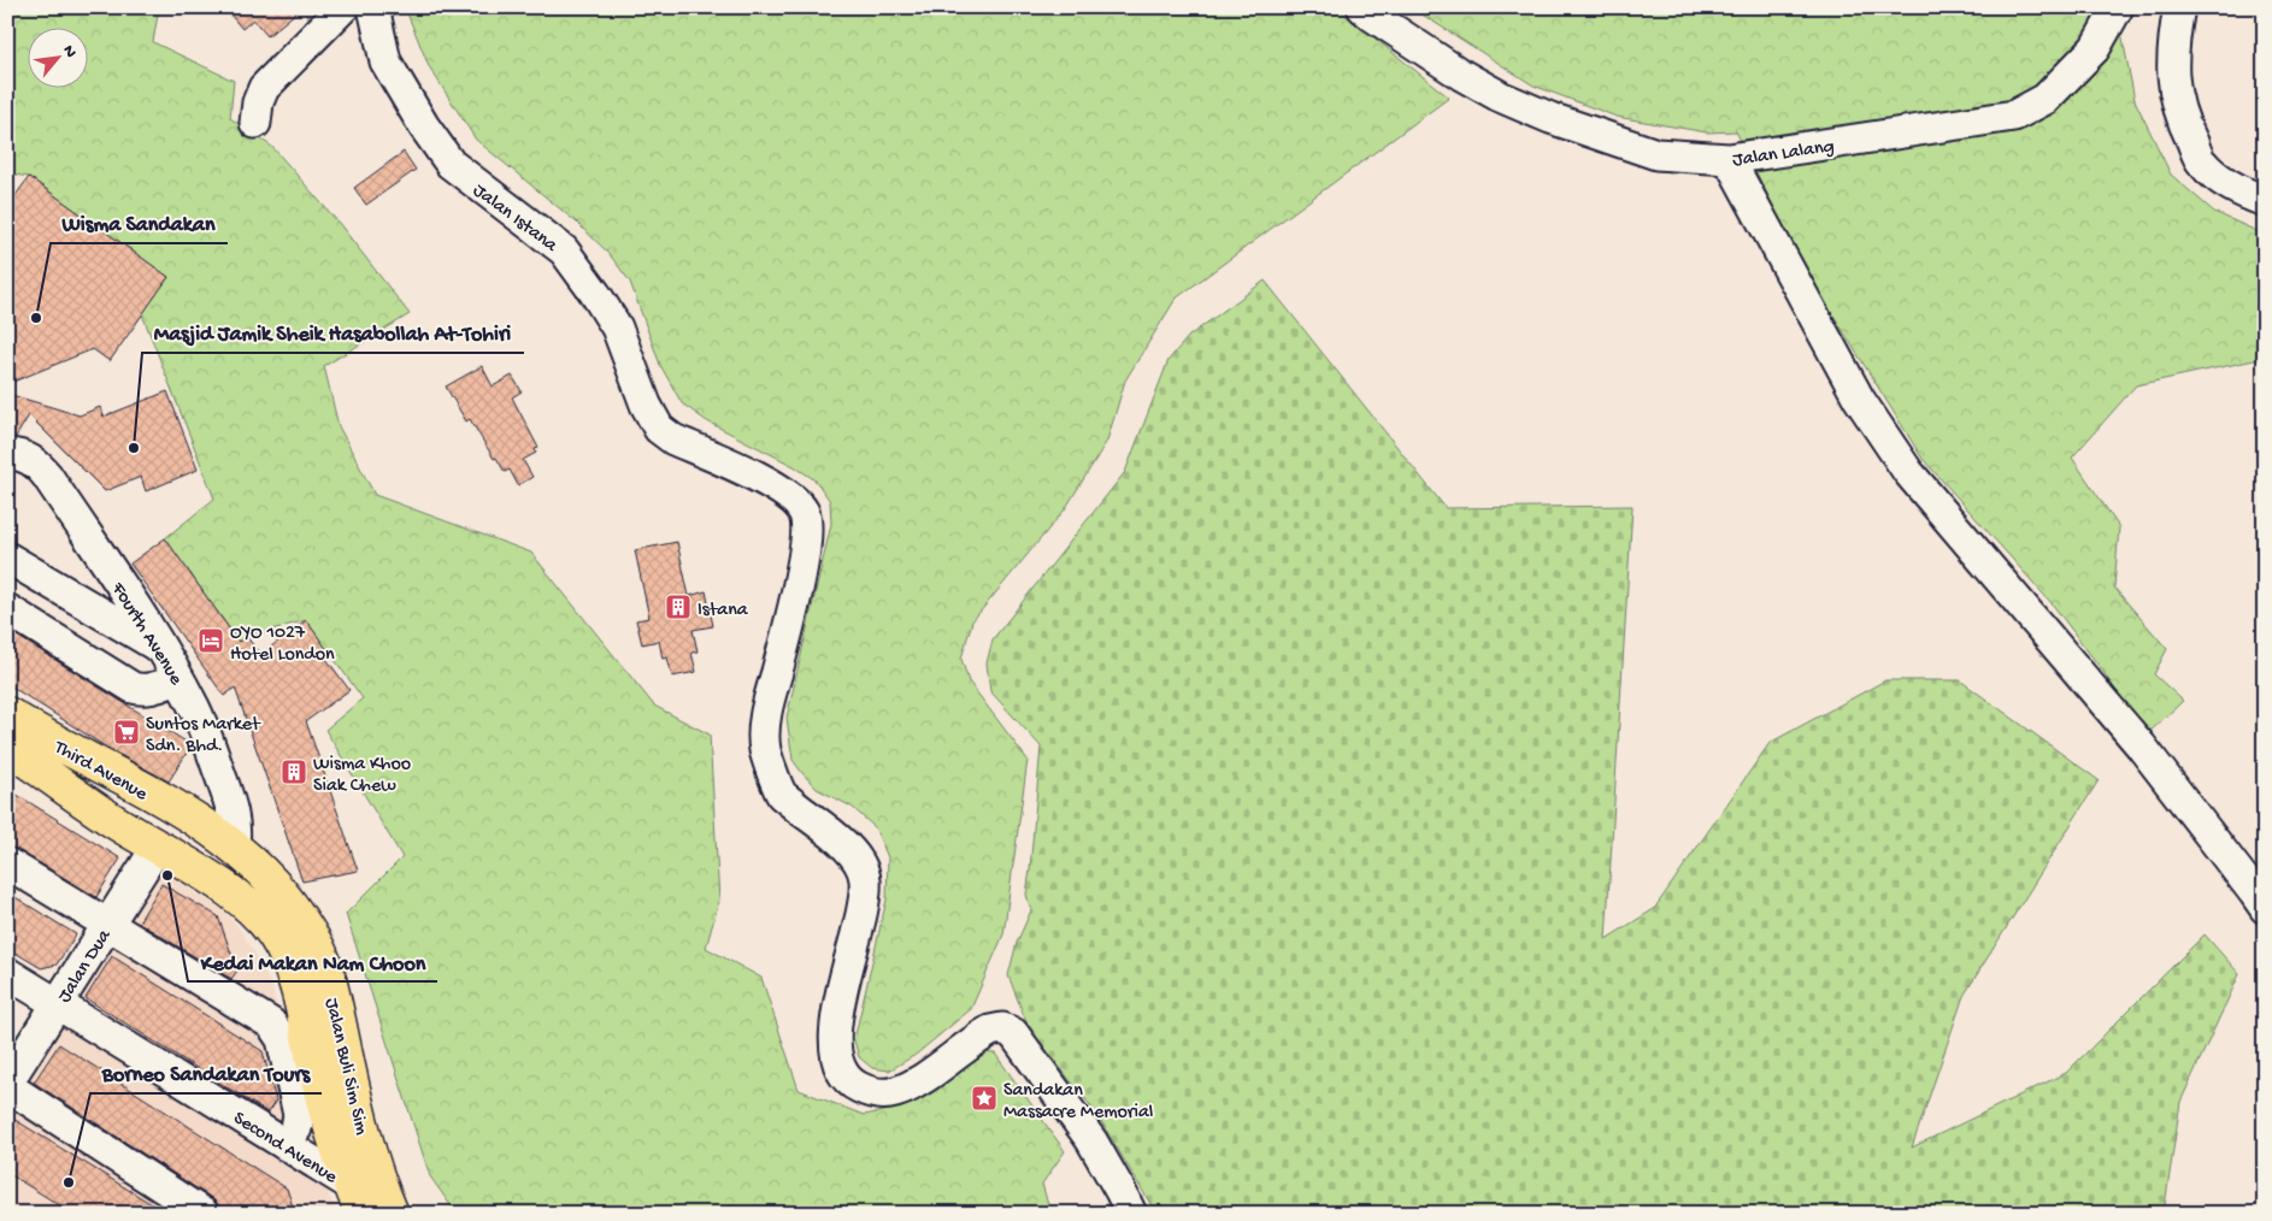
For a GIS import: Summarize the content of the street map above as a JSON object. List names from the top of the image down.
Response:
{
  "streets": {
    "main road": ["Third Avenue", "Jalan Buli Sim Sim"],
    "street": [
      "Jalan Lalang",
      "Jalan Istana",
      "Fourth Avenue",
      "Jalan Dua",
      "Second Avenue"
    ]
  },
  "crossings": [
    ["Fourth Avenue", "Jalan Buli Sim Sim"],
    ["Third Avenue", "Jalan Dua"],
    ["Third Avenue", "Jalan Buli Sim Sim"],
    ["Jalan Dua", "Jalan Buli Sim Sim"],
    ["Jalan Dua", "Second Avenue"],
    ["Jalan Buli Sim Sim", "Second Avenue"]
  ],
  "places": {
    "other": [
      "Wisma Sandakan",
      "Masjid Jamik Sheik Hasabollah At-Tohiri",
      "Kedai Makan Nam Choon",
      "Borneo Sandakan Tours"
    ],
    "building": ["Istana", "Wisma Khoo Siak Chew"],
    "hotel": ["OYO 1027 Hotel London"],
    "supermarket": ["Suntos Market Sdn. Bhd."],
    "place": ["Sandakan Massacre Memorial"]
  },
  "north": "top right"
}
